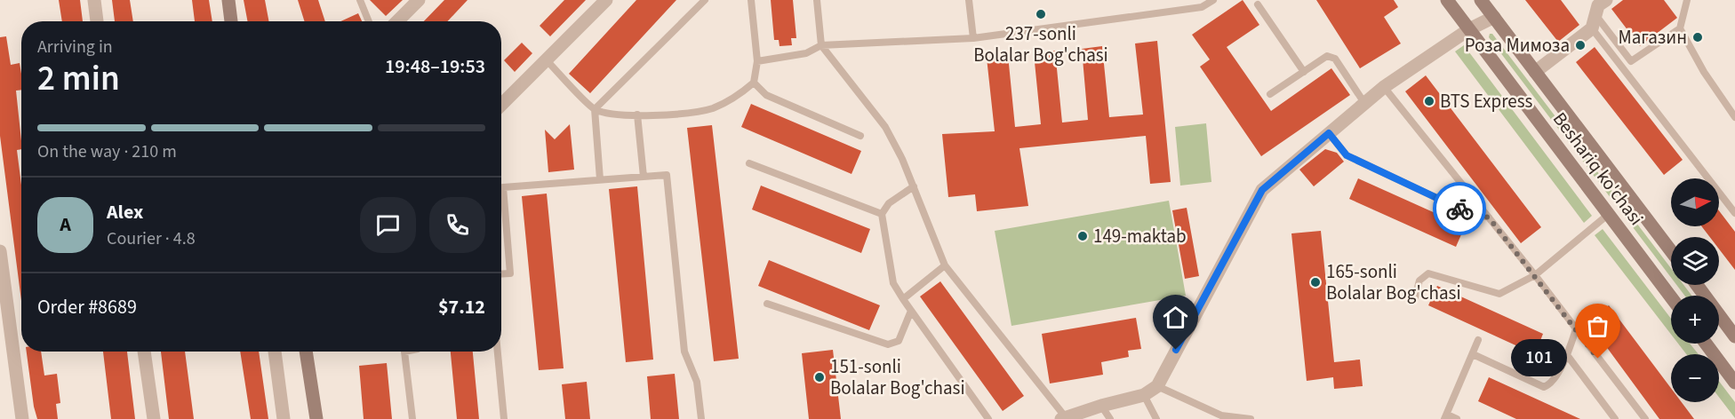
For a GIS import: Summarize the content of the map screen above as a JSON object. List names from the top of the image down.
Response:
{
  "streets": {
    "main road": ["Beshariq ko'chasi"]
  },
  "places": [
    "237-sonli Bolalar Bog'chasi",
    "Магазин",
    "Роза Мимоза",
    "BTS Express",
    "149-maktab",
    "165-sonli Bolalar Bog'chasi",
    "101",
    "151-sonli Bolalar Bog'chasi"
  ],
  "north": "right",
  "page": {
    "heading": ["2 min", "Arriving in", "19:48–19:53"],
    "panel": [
      "Alex",
      "Courier · 4.8",
      "Order #8689",
      "$7.12"
    ],
    "bar": "On the way · 210 m",
    "map_buttons": ["+", "−"],
    "round": "A",
    "bubble": "101"
  }
}
